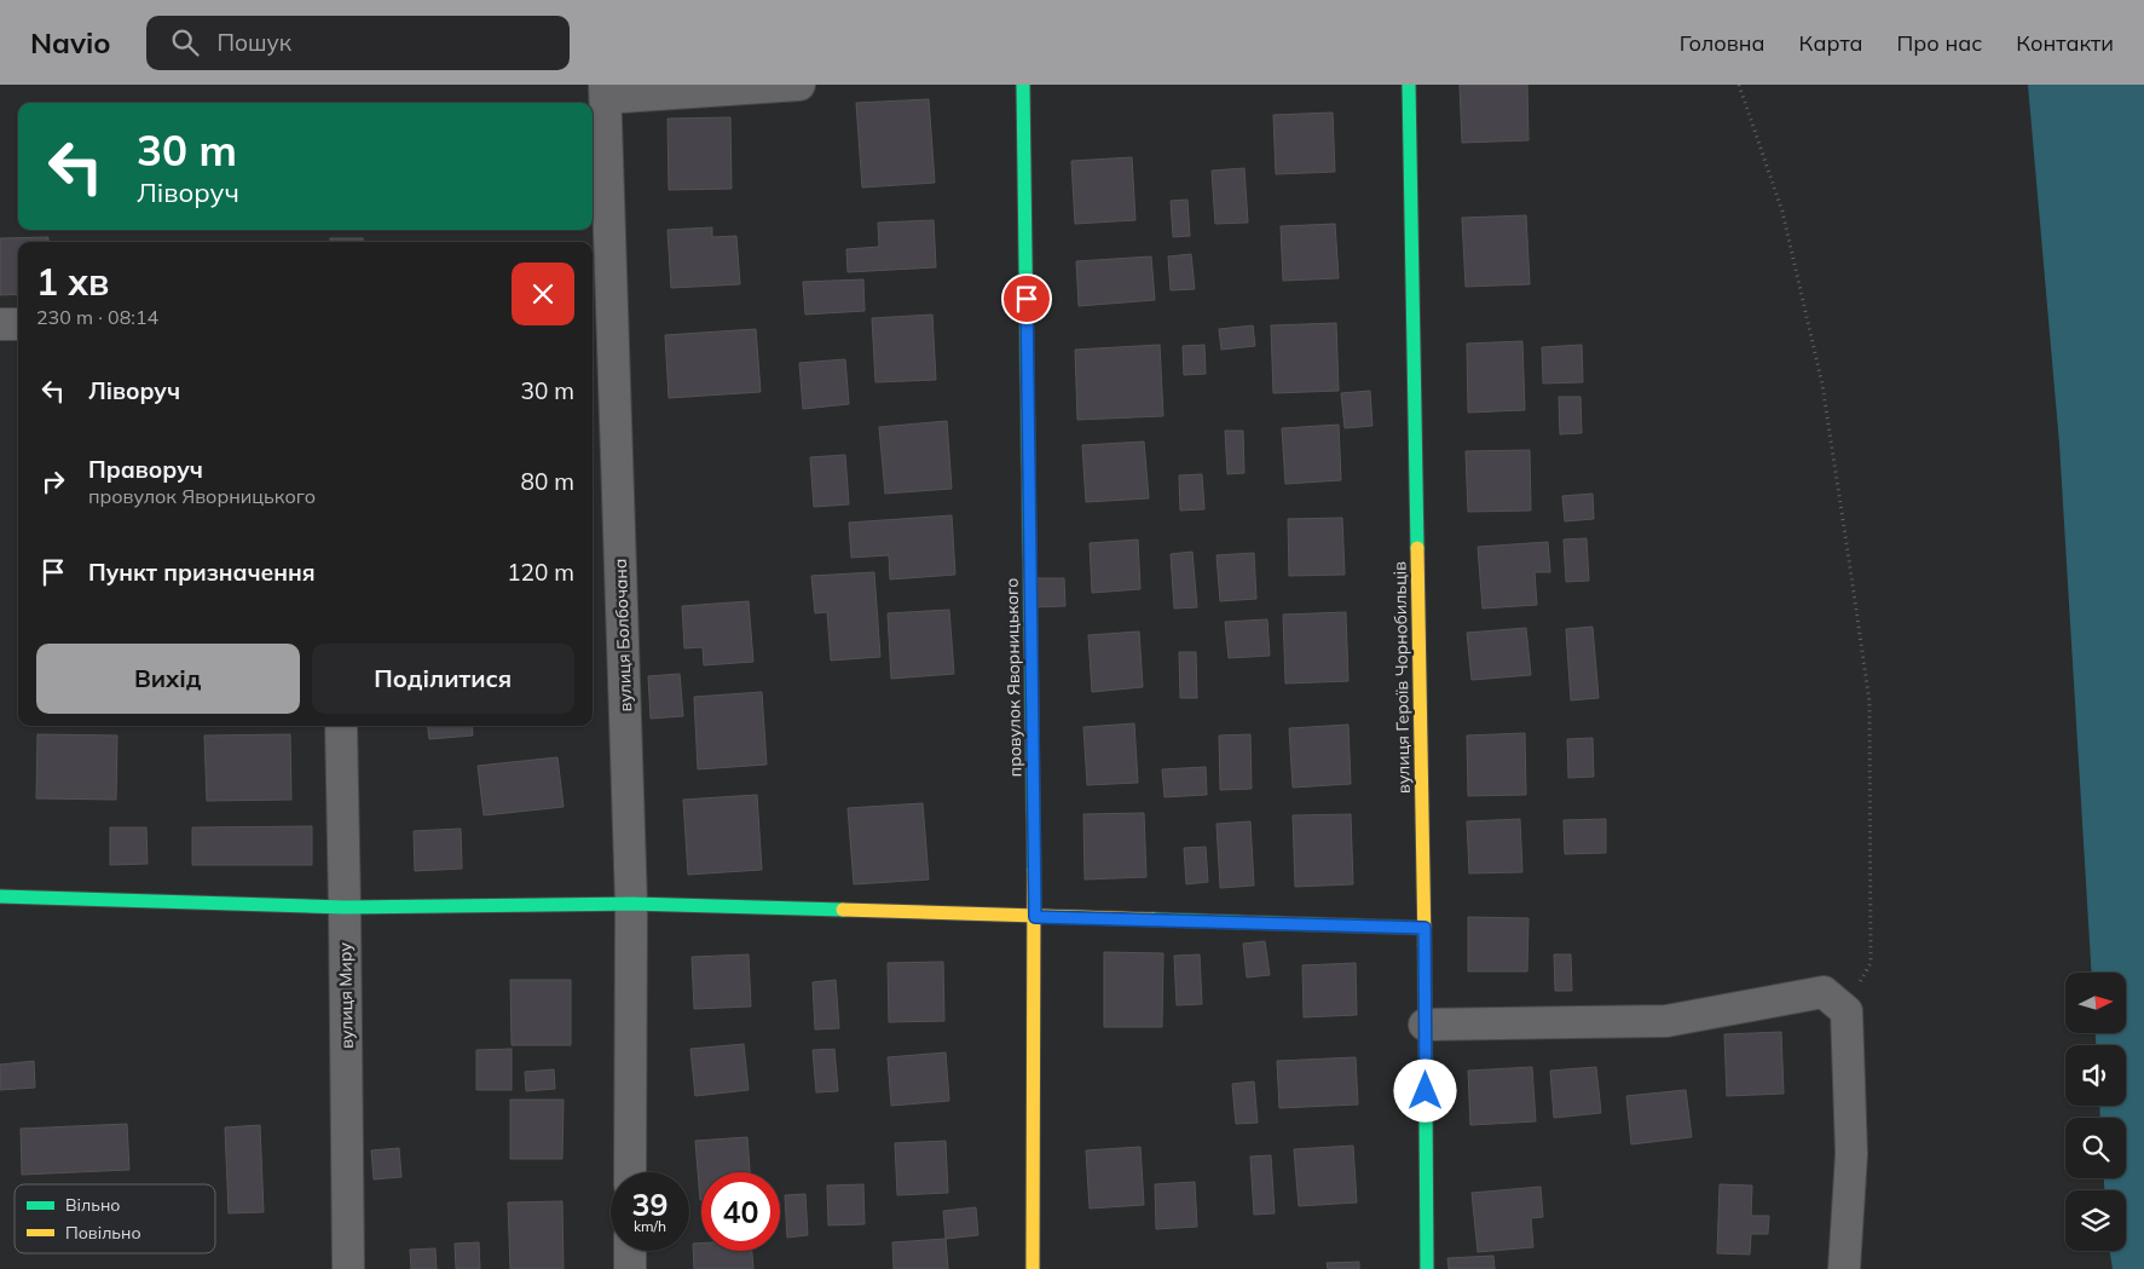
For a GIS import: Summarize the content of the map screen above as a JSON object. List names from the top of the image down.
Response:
{
  "streets": {
    "street": [
      "вулиця Болбочана",
      "провулок Яворницького",
      "вулиця Героїв Чорнобильців",
      "вулиця Миру"
    ]
  },
  "legend": ["Вільно", "Повільно"],
  "north": "right",
  "page": {
    "header": "Navio",
    "search": "Пошук",
    "nav": [
      "Головна",
      "Карта",
      "Про нас",
      "Контакти"
    ],
    "turn": ["30 m", "Ліворуч"],
    "heading": ["1 хв", "230 m · 08:14"],
    "list": [
      {
        "name": "Ліворуч",
        "value": "30 m"
      },
      {
        "name": "Праворуч",
        "note": "провулок Яворницького",
        "value": "80 m"
      },
      {
        "name": "Пункт призначення",
        "value": "120 m"
      }
    ],
    "buttons": ["Вихід", "Поділитися"],
    "speed": "39 km/h",
    "limit": "40"
  }
}
